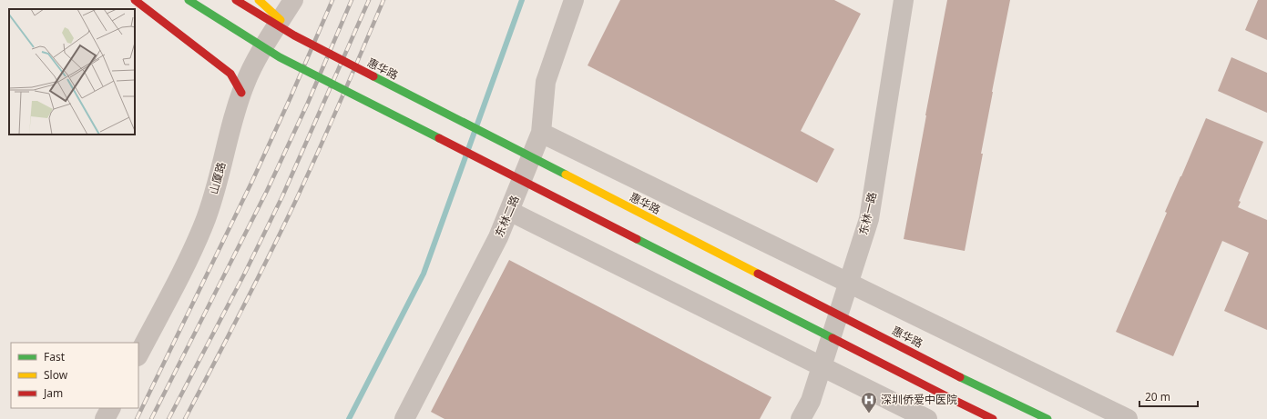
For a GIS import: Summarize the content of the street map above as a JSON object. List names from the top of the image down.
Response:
{
  "streets": {
    "main road": ["惠华路"],
    "street": ["山厦路", "东林一路", "东林二路"]
  },
  "places": {
    "hospital": ["深圳侨爱中医院"]
  },
  "legend": ["Fast", "Slow", "Jam"],
  "scale_bar": "20 m"
}
